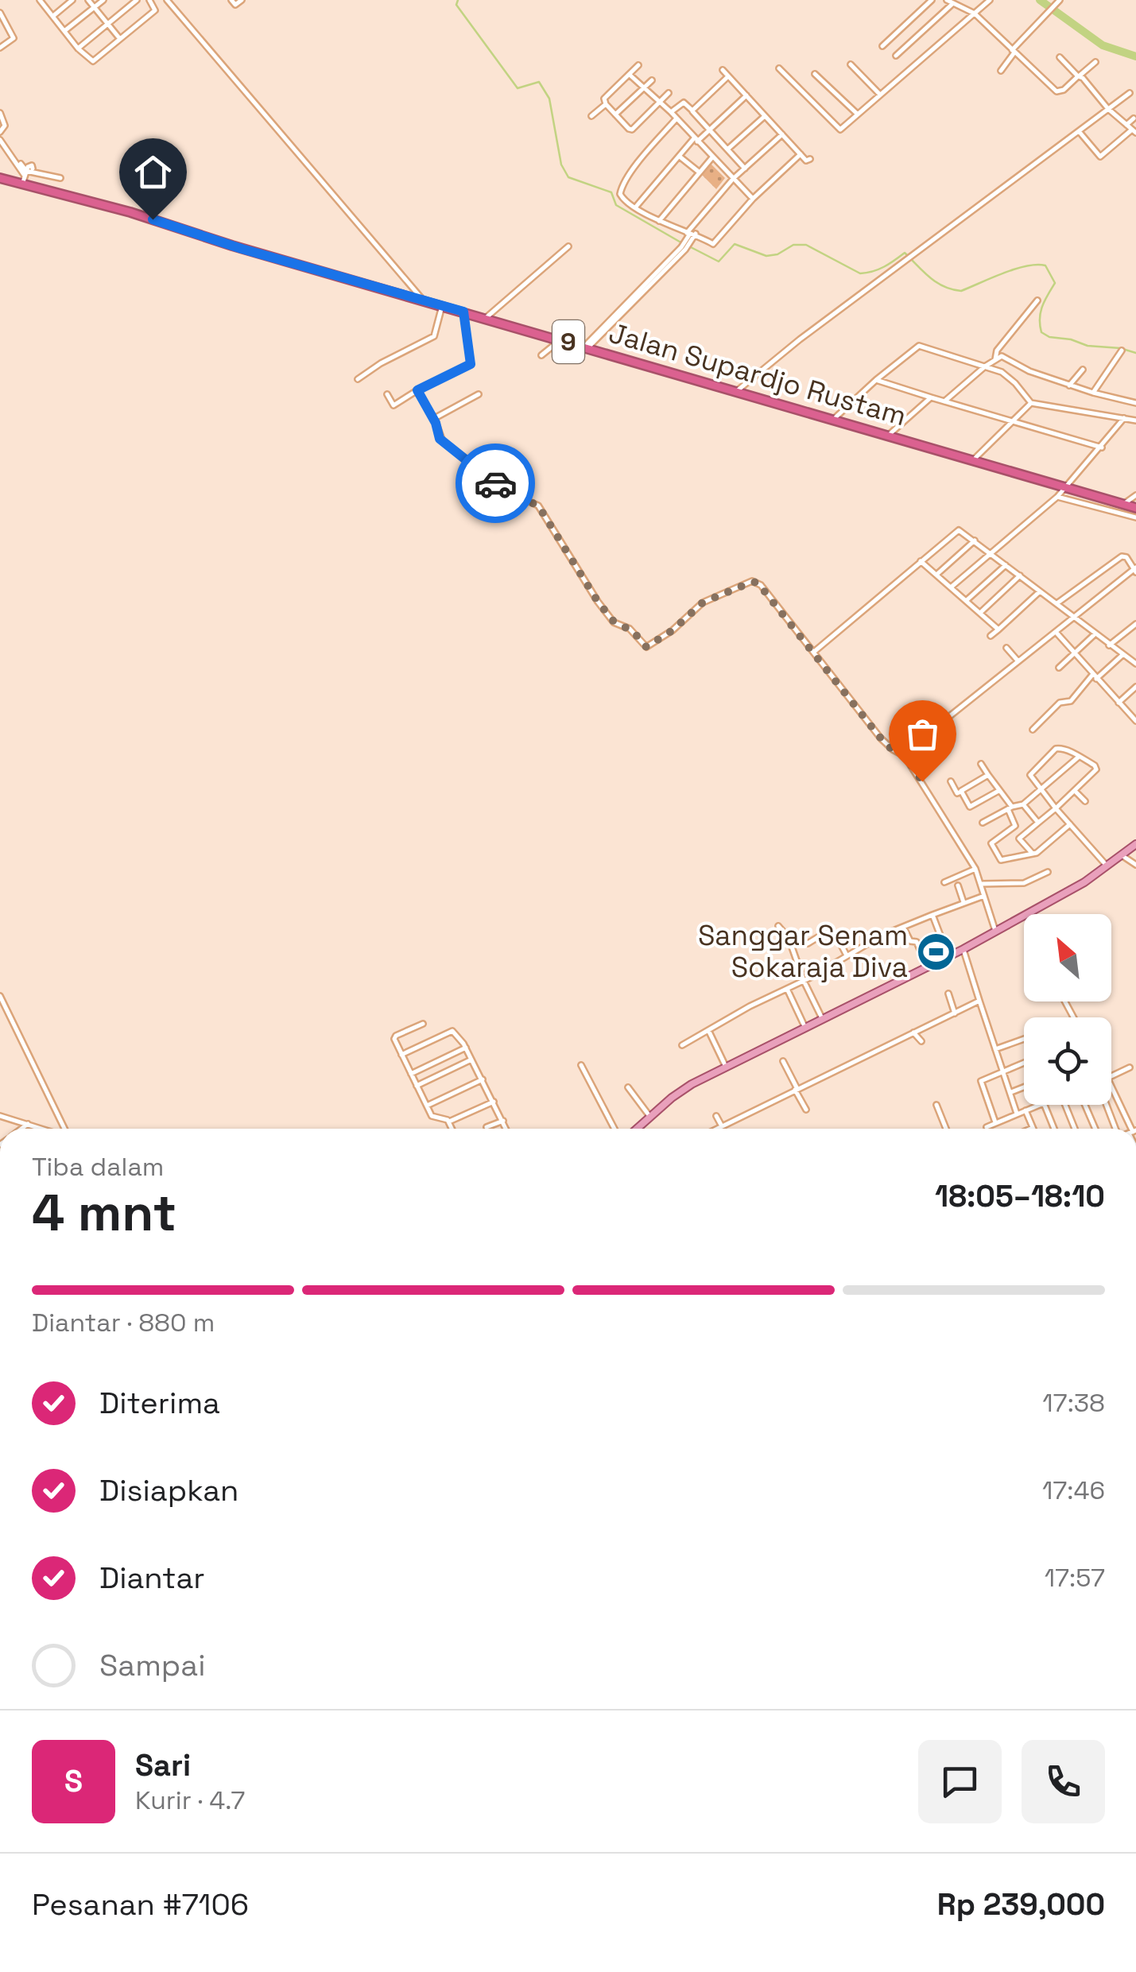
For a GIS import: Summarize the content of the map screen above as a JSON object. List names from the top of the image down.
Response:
{
  "streets": {
    "highway": ["9", "Jalan Supardjo Rustam"]
  },
  "places": {
    "sports": ["Sanggar Senam Sokaraja Diva"]
  },
  "north": "top left",
  "page": {
    "heading": ["4 mnt", "Tiba dalam", "18:05–18:10"],
    "panel": [
      "Sari",
      "Kurir · 4.7",
      "Pesanan #7106",
      "Rp 239,000"
    ],
    "bar": "Diantar · 880 m",
    "list": [
      ["Diterima", "17:38"],
      ["Disiapkan", "17:46"],
      ["Diantar", "17:57"],
      "Sampai"
    ],
    "round": "S"
  }
}
